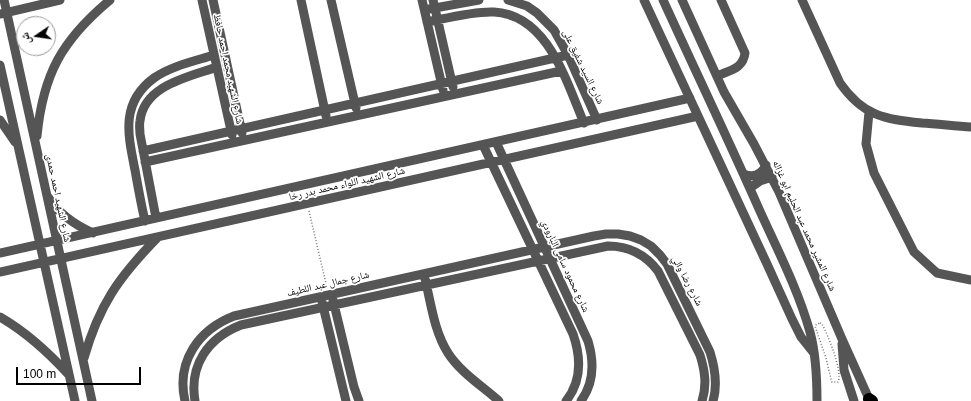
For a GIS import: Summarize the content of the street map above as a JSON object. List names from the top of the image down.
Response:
{
  "streets": {
    "street": [
      "شارع السيد شفيق على",
      "شارع الشهيد محمد احمد حافظ",
      "شارع الشهيد اللواء محمد بدر رخا",
      "شارع الشهيد احمد حمدى",
      "شارع المشير محمد عبد الحليم ابو غزاله",
      "شارع محمود سامى البارودي",
      "شارع رضا والي",
      "شارع جمال عبد اللطيف"
    ]
  },
  "crossings": [
    ["شارع السيد شفيق على", "شارع الشهيد اللواء محمد بدر رخا"],
    ["شارع الشهيد اللواء محمد بدر رخا", "شارع الشهيد احمد حمدى"],
    ["شارع الشهيد اللواء محمد بدر رخا", "شارع محمود سامى البارودي"],
    ["شارع محمود سامى البارودي", "شارع رضا والي"],
    ["شارع رضا والي", "شارع جمال عبد اللطيف"]
  ],
  "scale_bar": "100 m",
  "north": "left"
}
